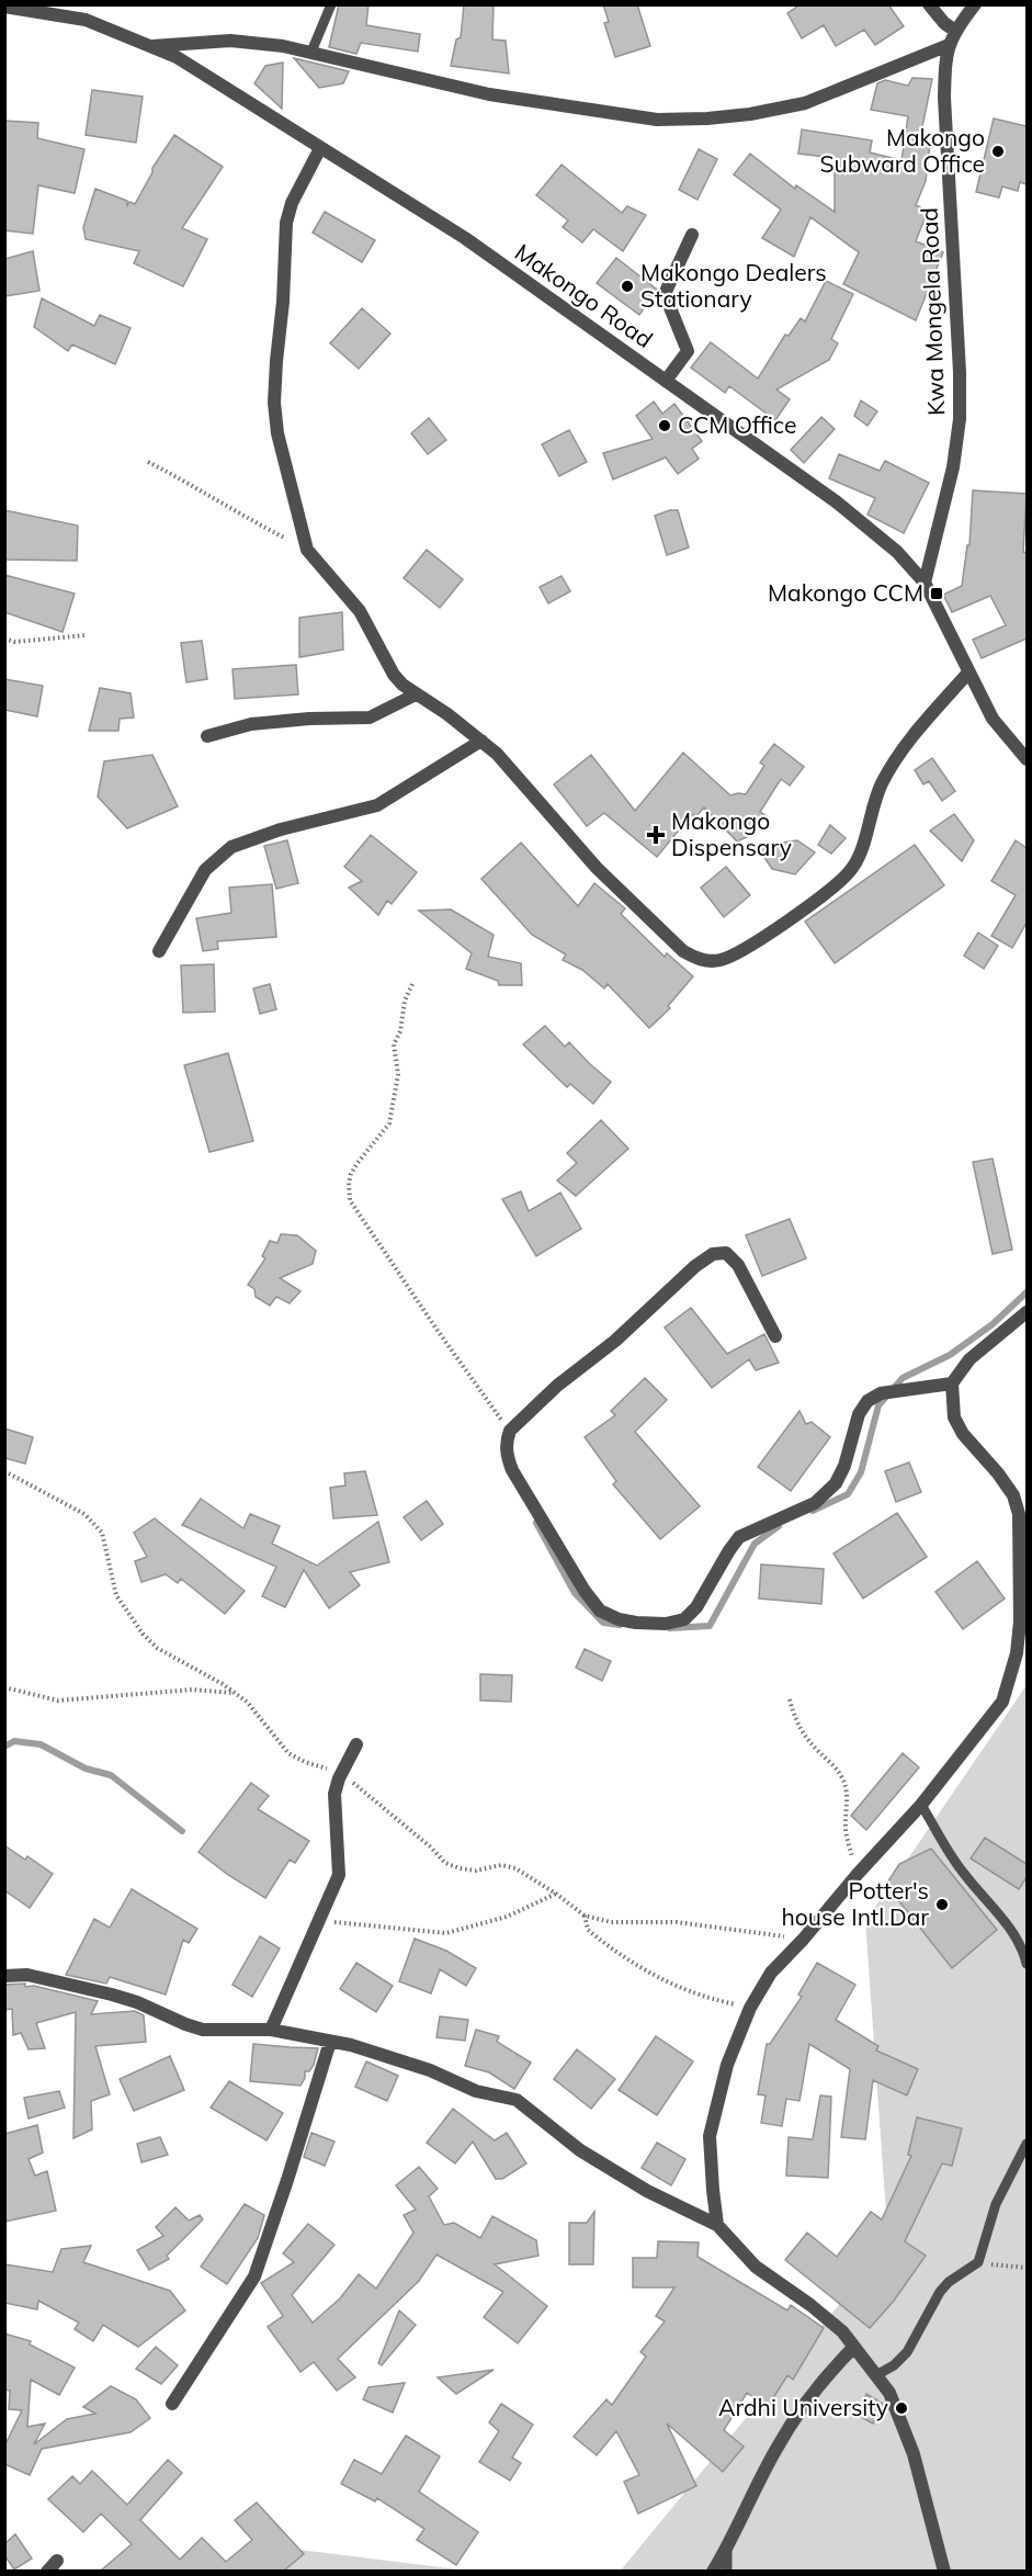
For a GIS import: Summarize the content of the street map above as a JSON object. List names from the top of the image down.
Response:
{
  "streets": {
    "street": ["Makongo Road", "Kwa Mongela Road"]
  },
  "crossings": [
    ["Makongo Road", "Kwa Mongela Road"]
  ],
  "places": {
    "other": [
      "Makongo Subward Office",
      "Makongo Dealers Stationary",
      "CCM Office",
      "Potter's house Intl.Dar",
      "Ardhi University"
    ],
    "transit": ["Makongo CCM"],
    "health": ["Makongo Dispensary"]
  }
}
